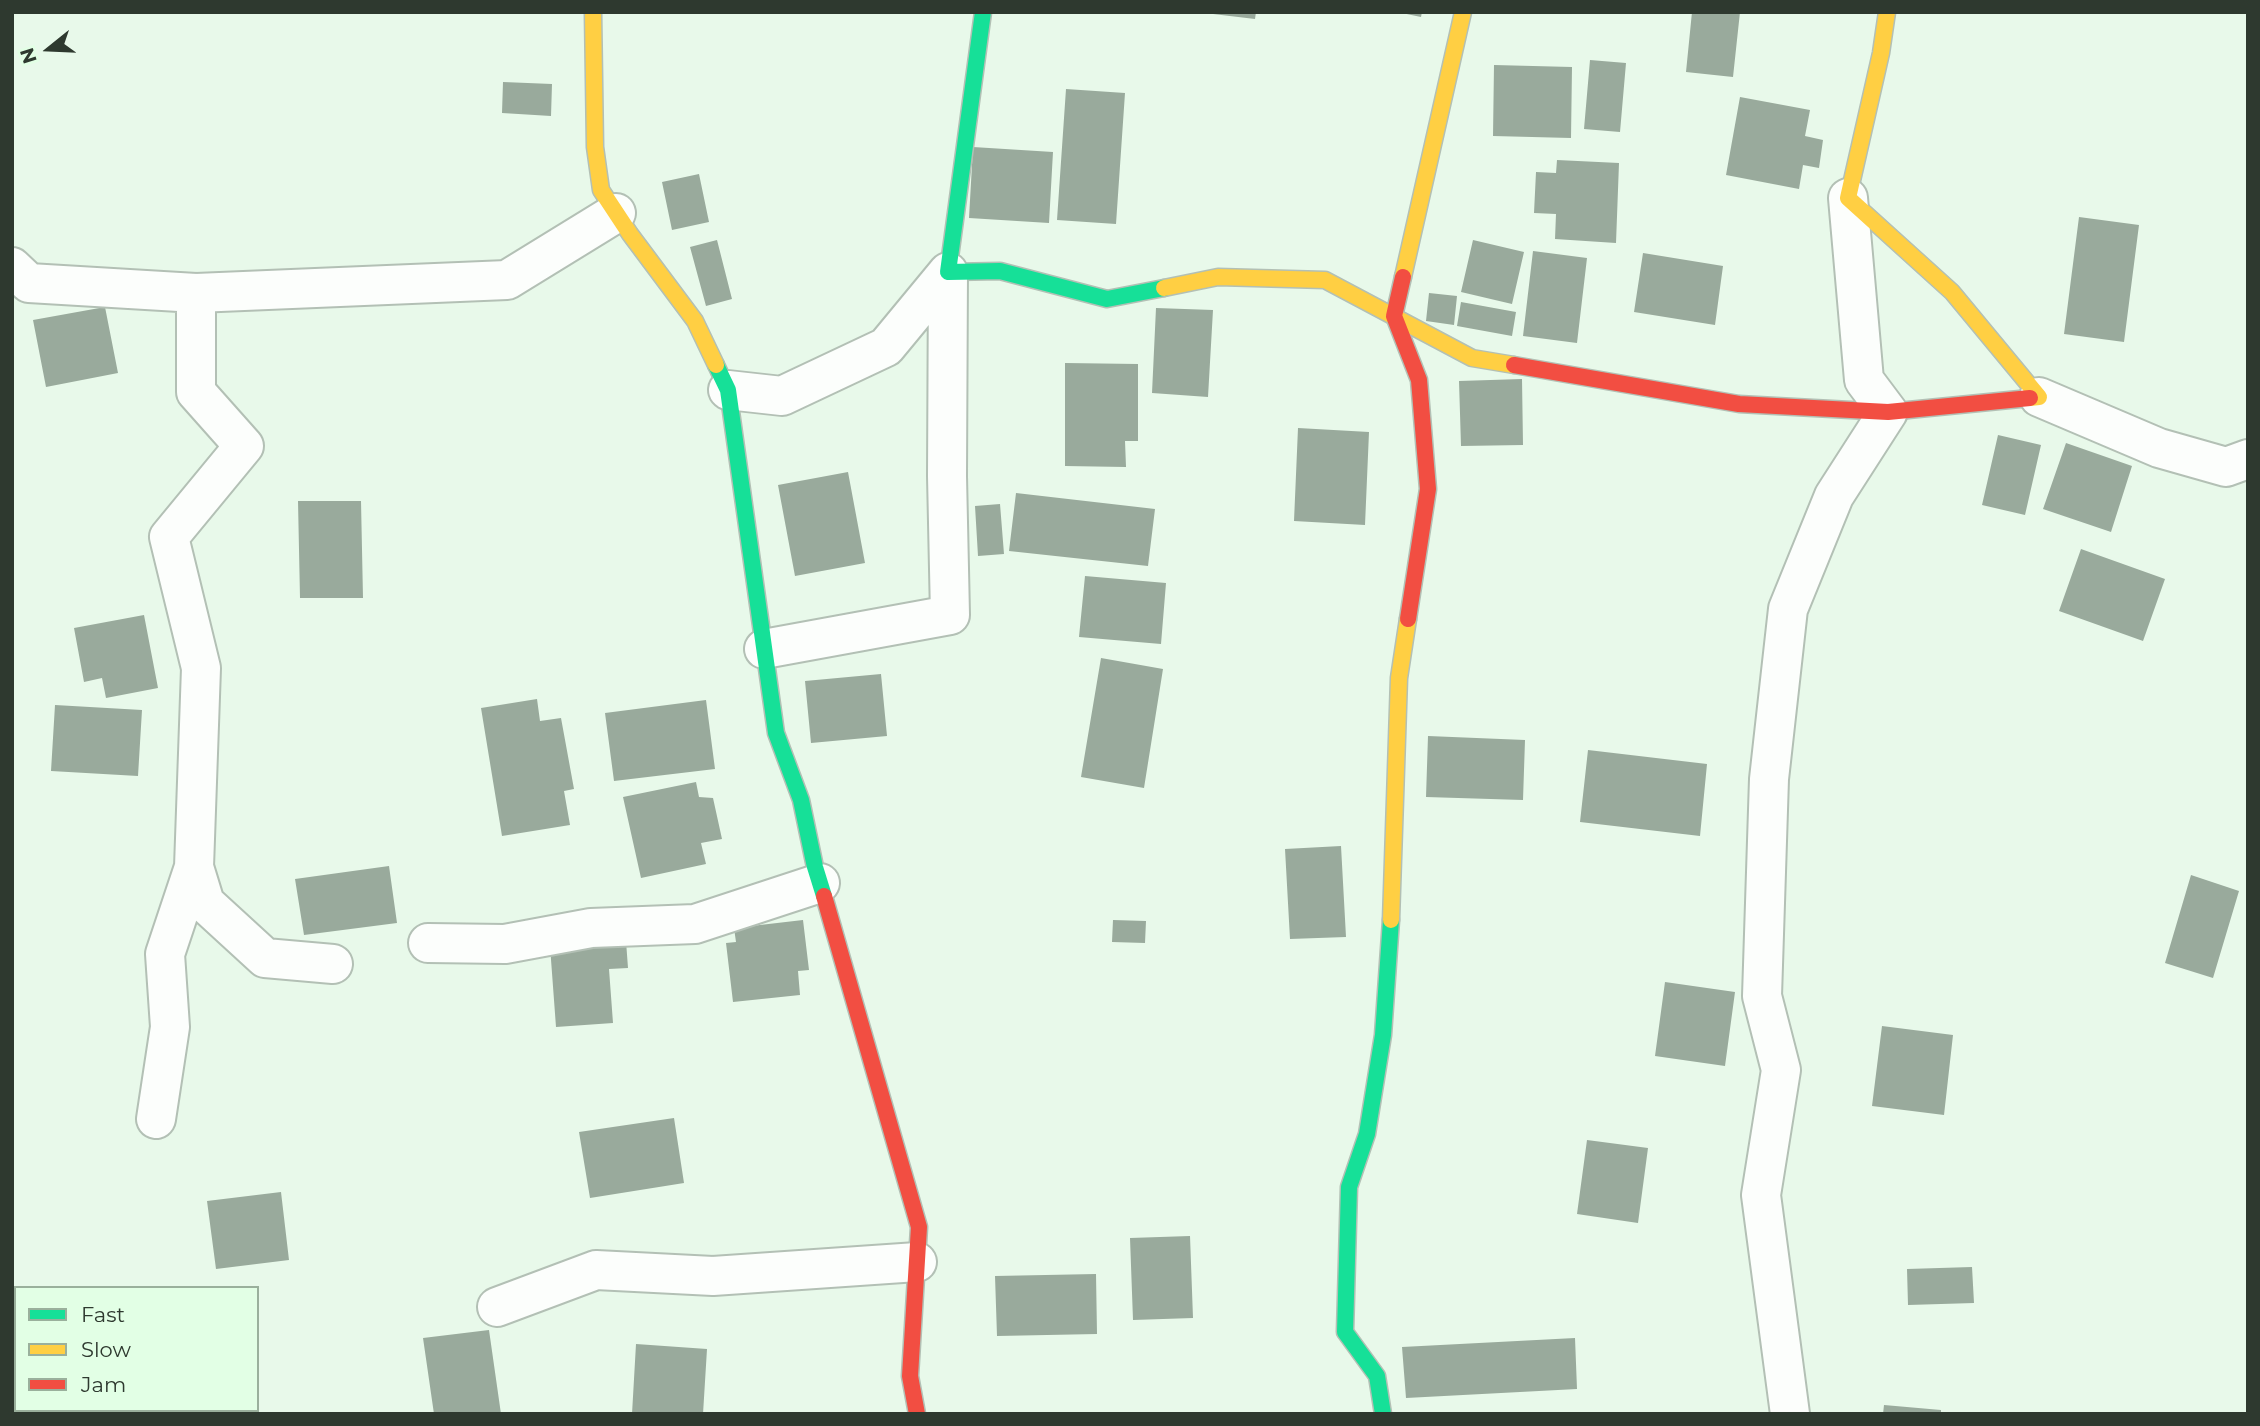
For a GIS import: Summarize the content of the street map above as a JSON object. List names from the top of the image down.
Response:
{
  "legend": ["Fast", "Slow", "Jam"],
  "north": "left"
}
